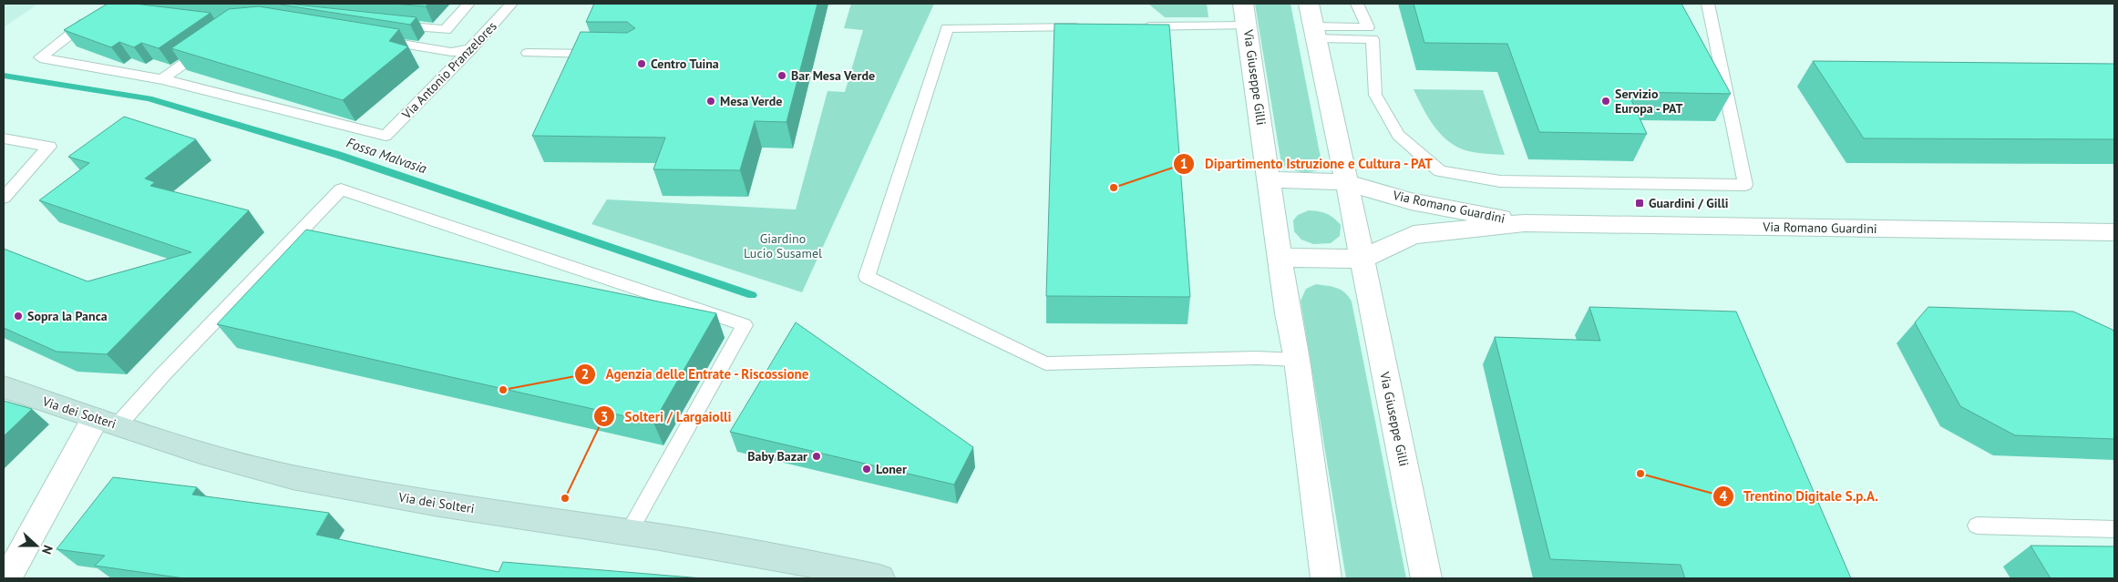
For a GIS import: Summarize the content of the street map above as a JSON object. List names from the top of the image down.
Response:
{
  "streets": {
    "street": ["Via Giuseppe Gilli", "Via Romano Guardini", "Via dei Solteri"],
    "lane": ["Via Antonio Pranzelores"]
  },
  "crossings": [
    ["Via Giuseppe Gilli", "Via Romano Guardini"]
  ],
  "water": ["Fossa Malvasia"],
  "parks": ["Giardino Lucio Susamel"],
  "places": {
    "other": [
      "Centro Tuina",
      "Bar Mesa Verde",
      "Mesa Verde",
      "Servizio Europa - PAT",
      "Dipartimento Istruzione e Cultura - PAT",
      "Sopra la Panca",
      "Agenzia delle Entrate - Riscossione",
      "Baby Bazar",
      "Loner",
      "Trentino Digitale S.p.A.",
      "Solteri / Largaiolli"
    ],
    "transit": ["Guardini / Gilli"]
  },
  "north": "right"
}
